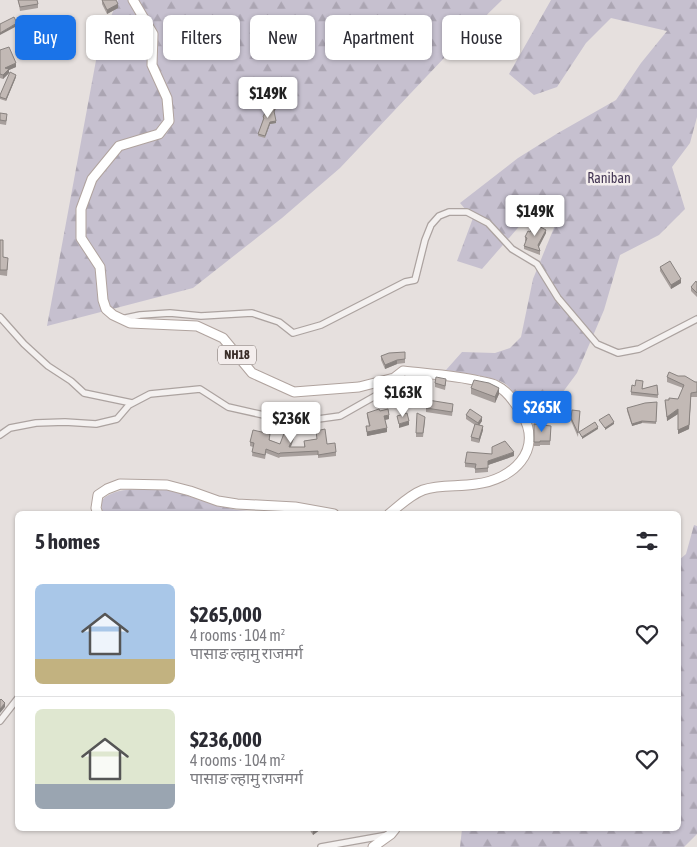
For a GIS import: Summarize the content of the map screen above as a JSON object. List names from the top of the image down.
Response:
{
  "streets": {
    "main road": ["NH18"]
  },
  "parks": ["Raniban"],
  "page": {
    "chip": [
      "Buy",
      "Rent",
      "Filters",
      "New",
      "Apartment",
      "House"
    ],
    "price": [
      "$149K",
      "$149K",
      "$163K",
      "$265K",
      "$236K"
    ],
    "heading": "5 homes",
    "list": [
      {
        "name": "$265,000",
        "note": "4 rooms · 104 m² · पासाङ ल्हामु राजमर्ग"
      },
      {
        "name": "$236,000",
        "note": "4 rooms · 104 m² · पासाङ ल्हामु राजमर्ग"
      }
    ]
  }
}
